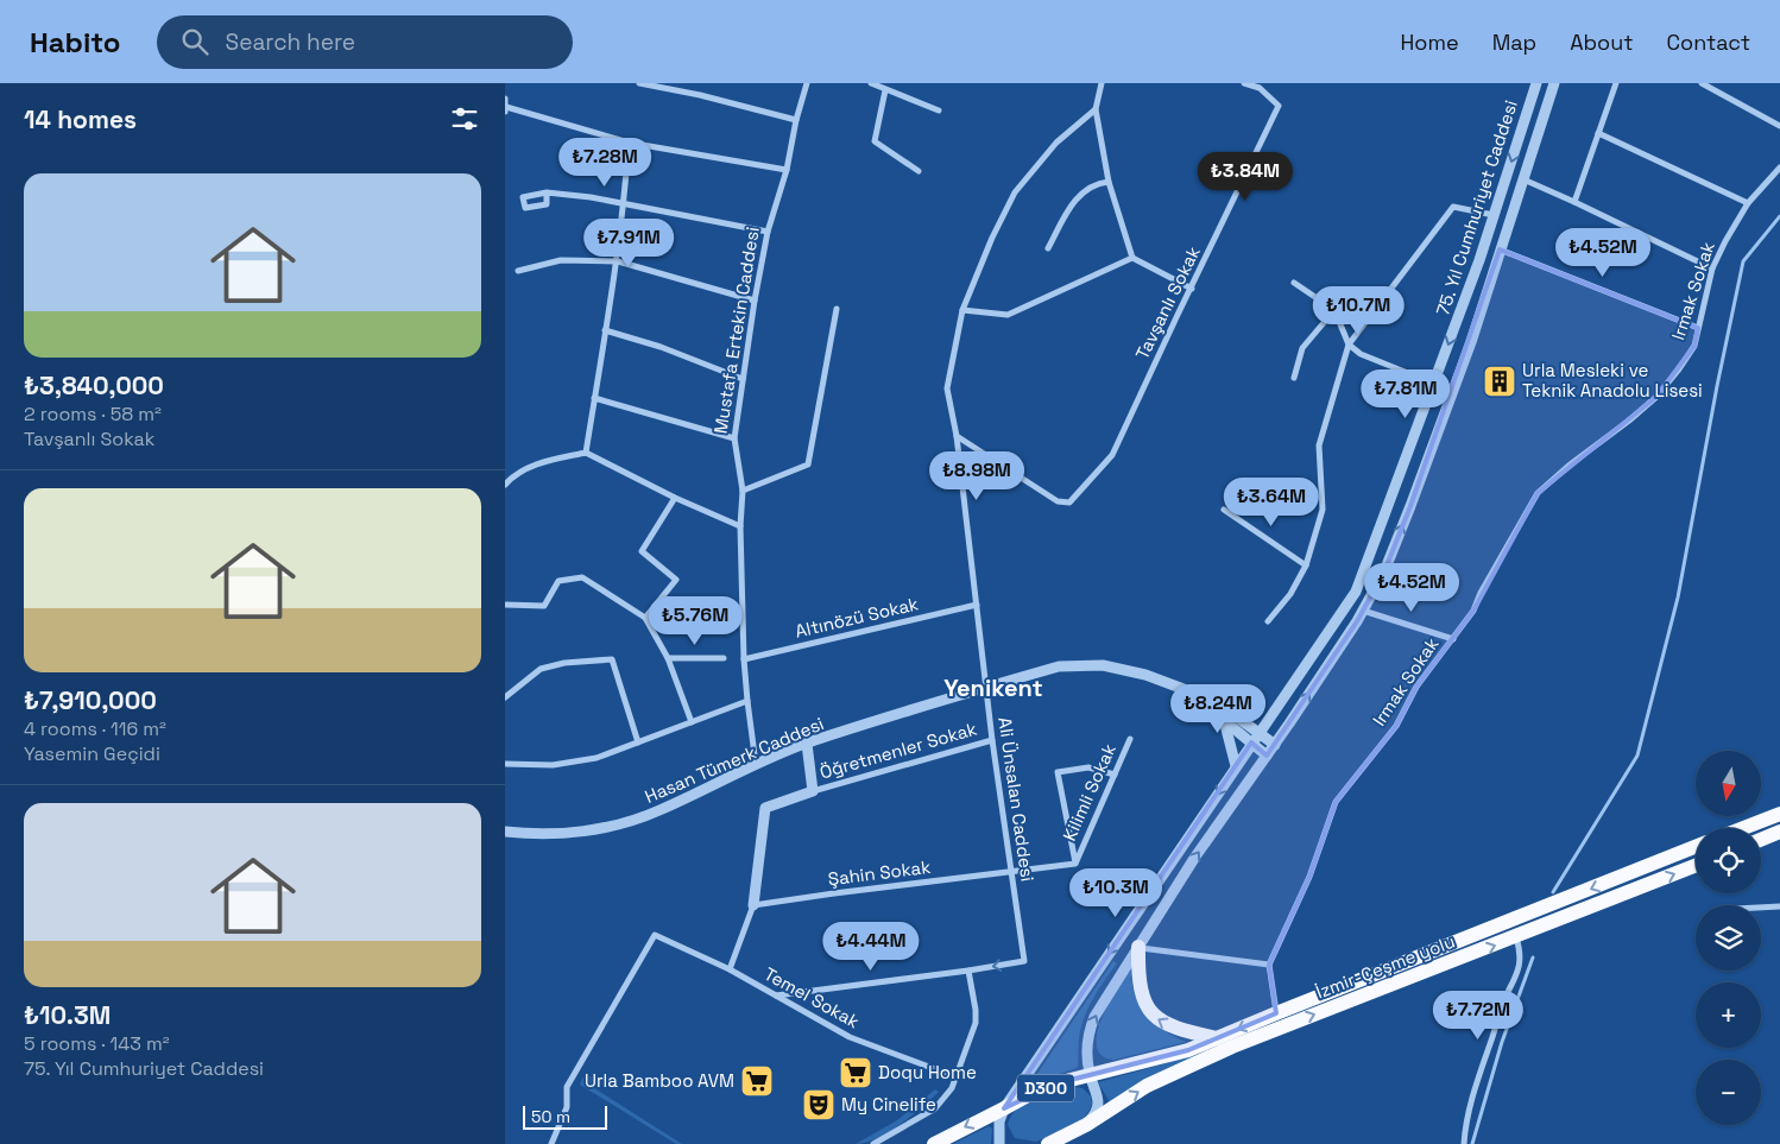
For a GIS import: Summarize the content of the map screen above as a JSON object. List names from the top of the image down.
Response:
{
  "streets": {
    "highway": ["İzmir-Çeşme yolu", "D300"],
    "street": [
      "75. Yıl Cumhuriyet Caddesi",
      "Irmak Sokak",
      "Tavşanlı Sokak",
      "Mustafa Ertekin Caddesi",
      "Altınözü Sokak",
      "Öğretmenler Sokak",
      "Hasan Tümerk Caddesi",
      "Kilimli Sokak",
      "Ali Ünsalan Caddesi",
      "Şahin Sokak",
      "Temel Sokak"
    ]
  },
  "crossings": [
    ["75. Yıl Cumhuriyet Caddesi", "Hasan Tümerk Caddesi"],
    ["75. Yıl Cumhuriyet Caddesi", "İzmir-Çeşme yolu"],
    ["75. Yıl Cumhuriyet Caddesi", "D300"],
    ["Tavşanlı Sokak", "Ali Ünsalan Caddesi"],
    ["Mustafa Ertekin Caddesi", "Altınözü Sokak"],
    ["Mustafa Ertekin Caddesi", "Hasan Tümerk Caddesi"],
    ["Altınözü Sokak", "Ali Ünsalan Caddesi"],
    ["Öğretmenler Sokak", "Ali Ünsalan Caddesi"],
    ["Hasan Tümerk Caddesi", "Ali Ünsalan Caddesi"],
    ["Kilimli Sokak", "Ali Ünsalan Caddesi"],
    ["Kilimli Sokak", "Şahin Sokak"],
    ["Ali Ünsalan Caddesi", "Şahin Sokak"],
    ["İzmir-Çeşme yolu", "D300"]
  ],
  "districts": ["Yenikent"],
  "places": {
    "building": ["Urla Mesleki ve Teknik Anadolu Lisesi"],
    "supermarket": ["Doqu Home", "Urla Bamboo AVM"],
    "theatre": ["My Cinelife"]
  },
  "scale_bar": "50 m",
  "north": "bottom",
  "page": {
    "header": "Habito",
    "search": "Search here",
    "nav": [
      "Home",
      "Map",
      "About",
      "Contact"
    ],
    "heading": "14 homes",
    "price": [
      "₺7.28M",
      "₺3.84M",
      "₺7.91M",
      "₺4.52M",
      "₺10.7M",
      "₺7.81M",
      "₺8.98M",
      "₺3.64M",
      "₺4.52M",
      "₺5.76M",
      "₺8.24M",
      "₺10.3M",
      "₺4.44M",
      "₺7.72M"
    ],
    "list": [
      {
        "name": "₺3,840,000",
        "note": "2 rooms · 58 m² · Tavşanlı Sokak"
      },
      {
        "name": "₺7,910,000",
        "note": "4 rooms · 116 m² · Yasemin Geçidi"
      },
      {
        "name": "₺10.3M",
        "note": "5 rooms · 143 m² · 75. Yıl Cumhuriyet Caddesi"
      }
    ],
    "map_buttons": ["+", "−"],
    "scale": "50 m"
  }
}
